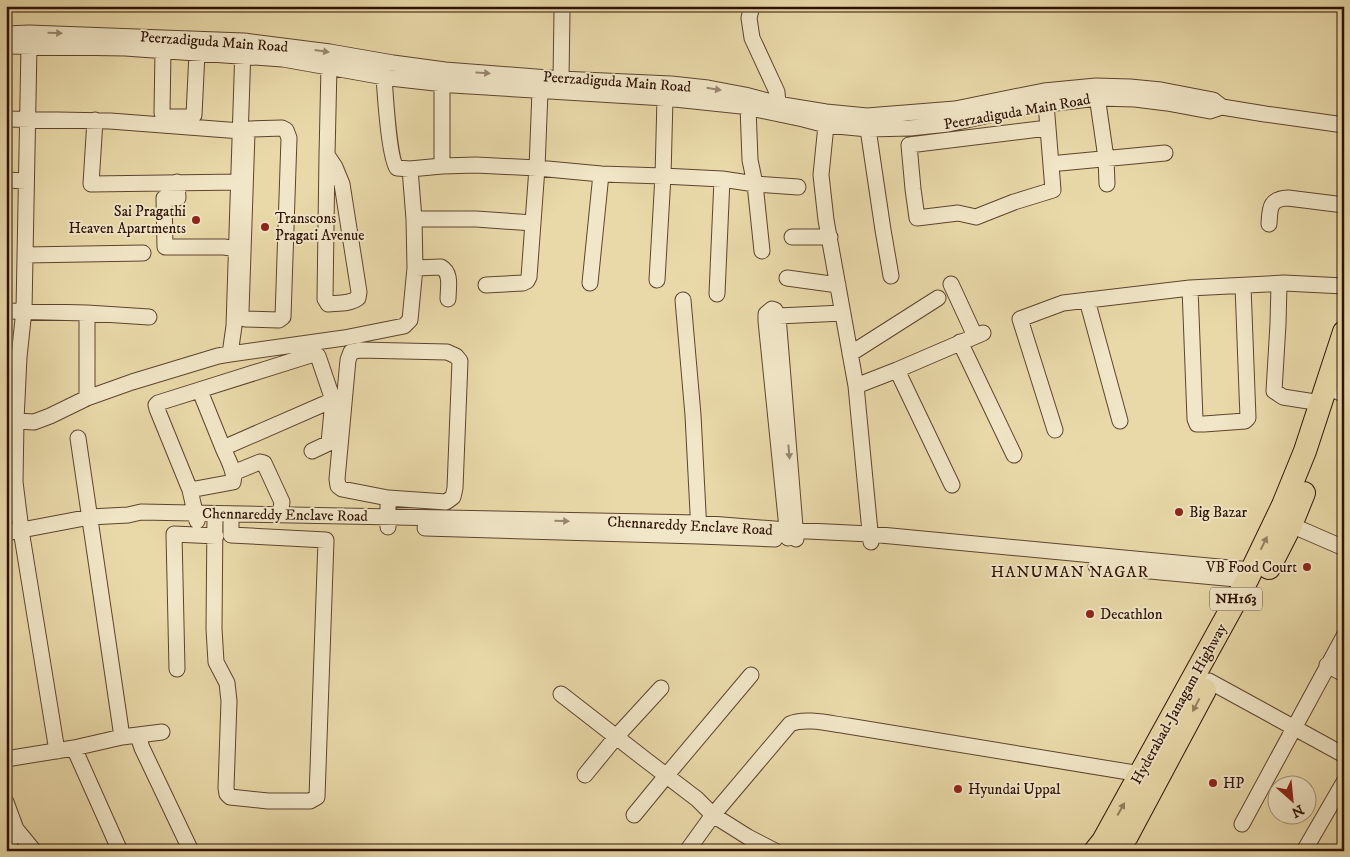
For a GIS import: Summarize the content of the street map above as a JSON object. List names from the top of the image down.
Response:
{
  "streets": {
    "highway": ["NH163", "Hyderabad-Janagam Highway"],
    "street": ["Peerzadiguda Main Road", "Chennareddy Enclave Road"]
  },
  "crossings": [
    ["Chennareddy Enclave Road", "Hyderabad-Janagam Highway"]
  ],
  "districts": ["HANUMAN NAGAR"],
  "places": [
    "Sai Pragathi Heaven Apartments",
    "Transcons Pragati Avenue",
    "Big Bazar",
    "VB Food Court",
    "Decathlon",
    "HP",
    "Hyundai Uppal"
  ],
  "north": "bottom right"
}
